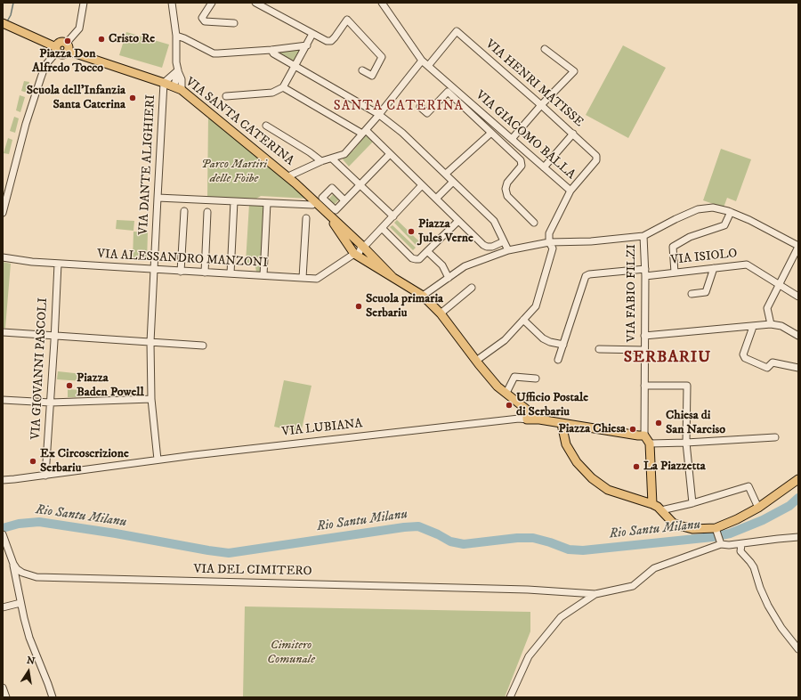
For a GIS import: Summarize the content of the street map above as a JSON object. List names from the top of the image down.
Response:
{
  "streets": {
    "main road": ["VIA SANTA CATERINA", "VIA LUBIANA"],
    "street": [
      "VIA HENRI MATISSE",
      "VIA GIACOMO BALLA",
      "VIA DANTE ALIGHIERI",
      "VIA ISIOLO",
      "VIA ALESSANDRO MANZONI",
      "VIA FABIO FILZI",
      "VIA GIOVANNI PASCOLI",
      "VIA DEL CIMITERO"
    ]
  },
  "crossings": [
    ["VIA HENRI MATISSE", "VIA GIACOMO BALLA"],
    ["VIA SANTA CATERINA", "VIA GIACOMO BALLA"],
    ["VIA SANTA CATERINA", "VIA DANTE ALIGHIERI"],
    ["VIA SANTA CATERINA", "VIA ALESSANDRO MANZONI"],
    ["VIA SANTA CATERINA", "VIA LUBIANA"],
    ["VIA DANTE ALIGHIERI", "VIA ALESSANDRO MANZONI"],
    ["VIA DANTE ALIGHIERI", "VIA LUBIANA"],
    ["VIA ISIOLO", "VIA FABIO FILZI"],
    ["VIA ALESSANDRO MANZONI", "VIA GIOVANNI PASCOLI"],
    ["VIA FABIO FILZI", "VIA LUBIANA"],
    ["VIA GIOVANNI PASCOLI", "VIA LUBIANA"]
  ],
  "districts": ["SANTA CATERINA", "SERBARIU"],
  "water": ["Rio Santu Milanu"],
  "parks": ["Parco Martiri delle Foibe", "Cimitero Comunale"],
  "places": [
    "Cristo Re",
    "Piazza Don Alfredo Tocco",
    "Scuola dell'Infanzia Santa Caterina",
    "Piazza Jules Verne",
    "Scuola primaria Serbariu",
    "Piazza Baden Powell",
    "Ufficio Postale di Serbariu",
    "Chiesa di San Narciso",
    "Piazza Chiesa",
    "Ex Circoscrizione Serbariu",
    "La Piazzetta"
  ],
  "north": "top"
}
